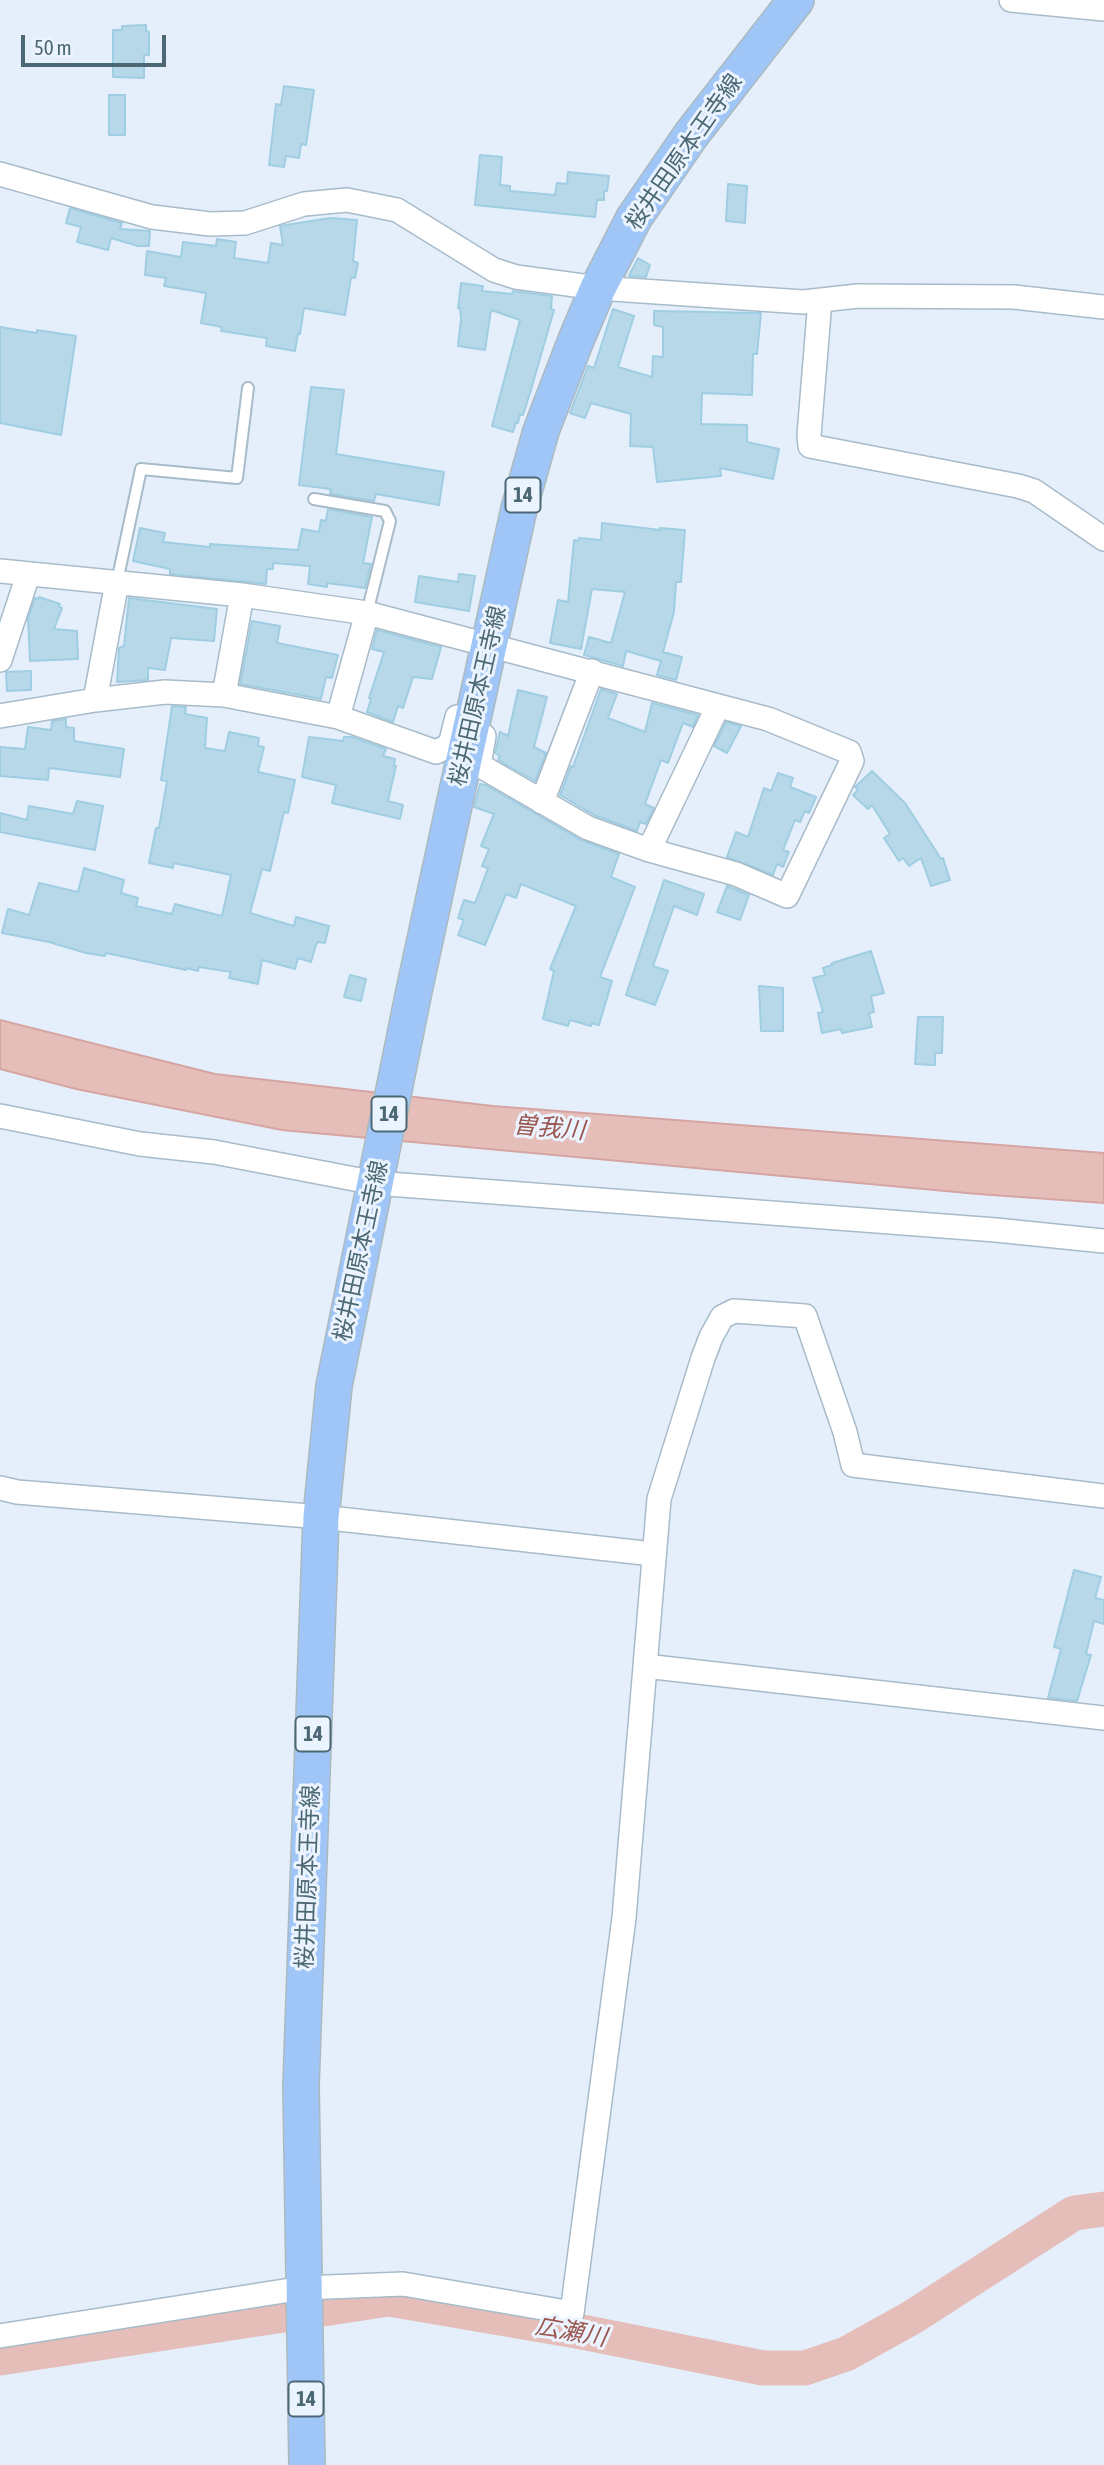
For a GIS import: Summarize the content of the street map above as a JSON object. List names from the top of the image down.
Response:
{
  "streets": {
    "main road": ["桜井田原本王寺線", "14"]
  },
  "water": ["曽我川", "広瀬川"],
  "scale_bar": "50 m"
}
